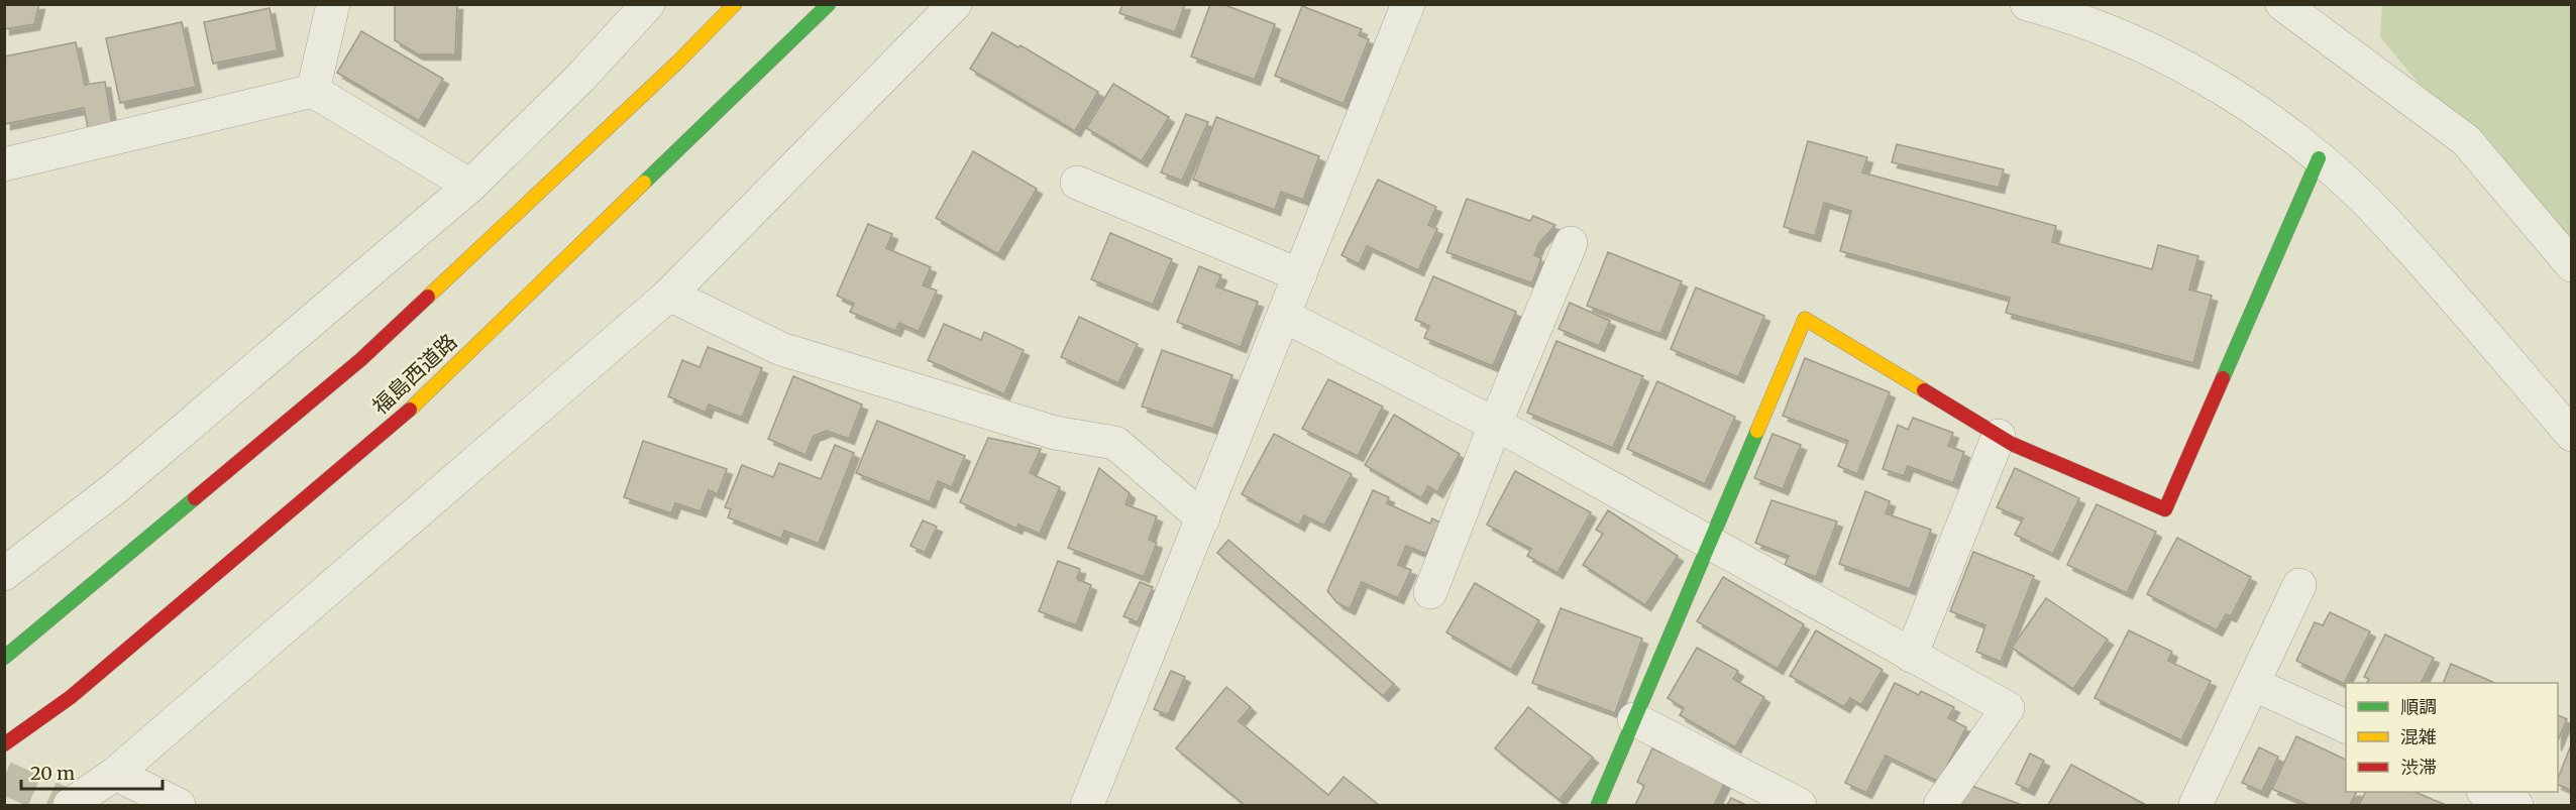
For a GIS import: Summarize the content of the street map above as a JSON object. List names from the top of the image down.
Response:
{
  "streets": {
    "main road": ["福島西道路"]
  },
  "legend": ["順調", "混雑", "渋滞"],
  "scale_bar": "20 m"
}
